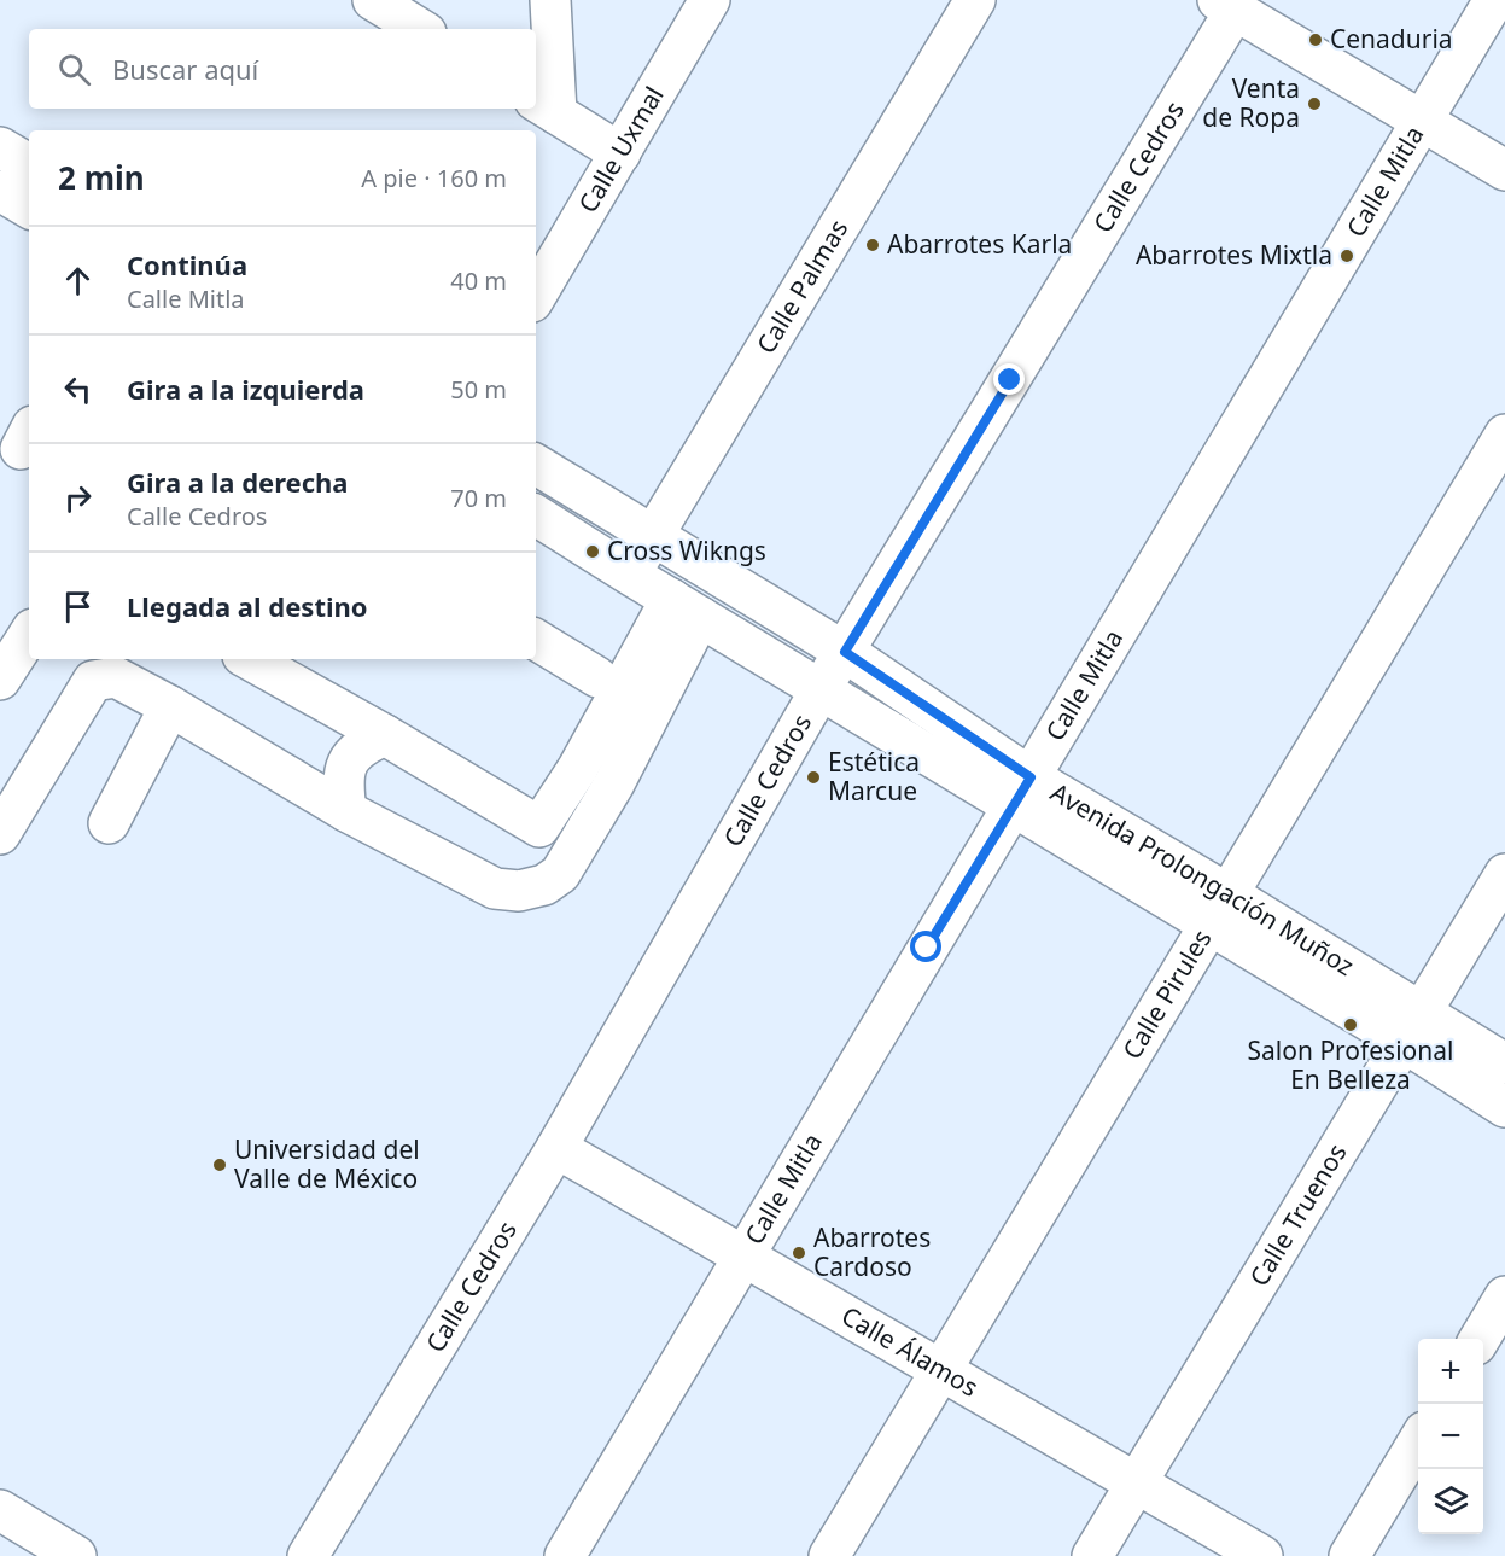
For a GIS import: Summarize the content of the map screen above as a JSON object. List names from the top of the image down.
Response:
{
  "streets": {
    "street": [
      "Calle Uxmal",
      "Calle Cedros",
      "Calle Mitla",
      "Calle Palmas",
      "Avenida Prolongación Muñoz",
      "Calle Pirules",
      "Calle Truenos",
      "Calle Álamos"
    ]
  },
  "crossings": [
    ["Calle Cedros", "Avenida Prolongación Muñoz"],
    ["Calle Cedros", "Calle Álamos"],
    ["Calle Mitla", "Avenida Prolongación Muñoz"],
    ["Calle Mitla", "Calle Álamos"],
    ["Calle Palmas", "Avenida Prolongación Muñoz"],
    ["Avenida Prolongación Muñoz", "Calle Pirules"],
    ["Avenida Prolongación Muñoz", "Calle Truenos"],
    ["Calle Pirules", "Calle Álamos"],
    ["Calle Truenos", "Calle Álamos"]
  ],
  "places": [
    "Cenaduria",
    "Venta de Ropa",
    "Abarrotes Karla",
    "Abarrotes Mixtla",
    "Cross Wikngs",
    "Estética Marcue",
    "Salon Profesional En Belleza",
    "Universidad del Valle de México",
    "Abarrotes Cardoso"
  ],
  "page": {
    "search": "Buscar aquí",
    "heading": ["2 min", "A pie · 160 m"],
    "list": [
      ["Continúa", "Calle Mitla", "40 m"],
      ["Gira a la izquierda", "50 m"],
      ["Gira a la derecha", "Calle Cedros", "70 m"],
      "Llegada al destino"
    ],
    "map_buttons": ["+", "−"]
  }
}
